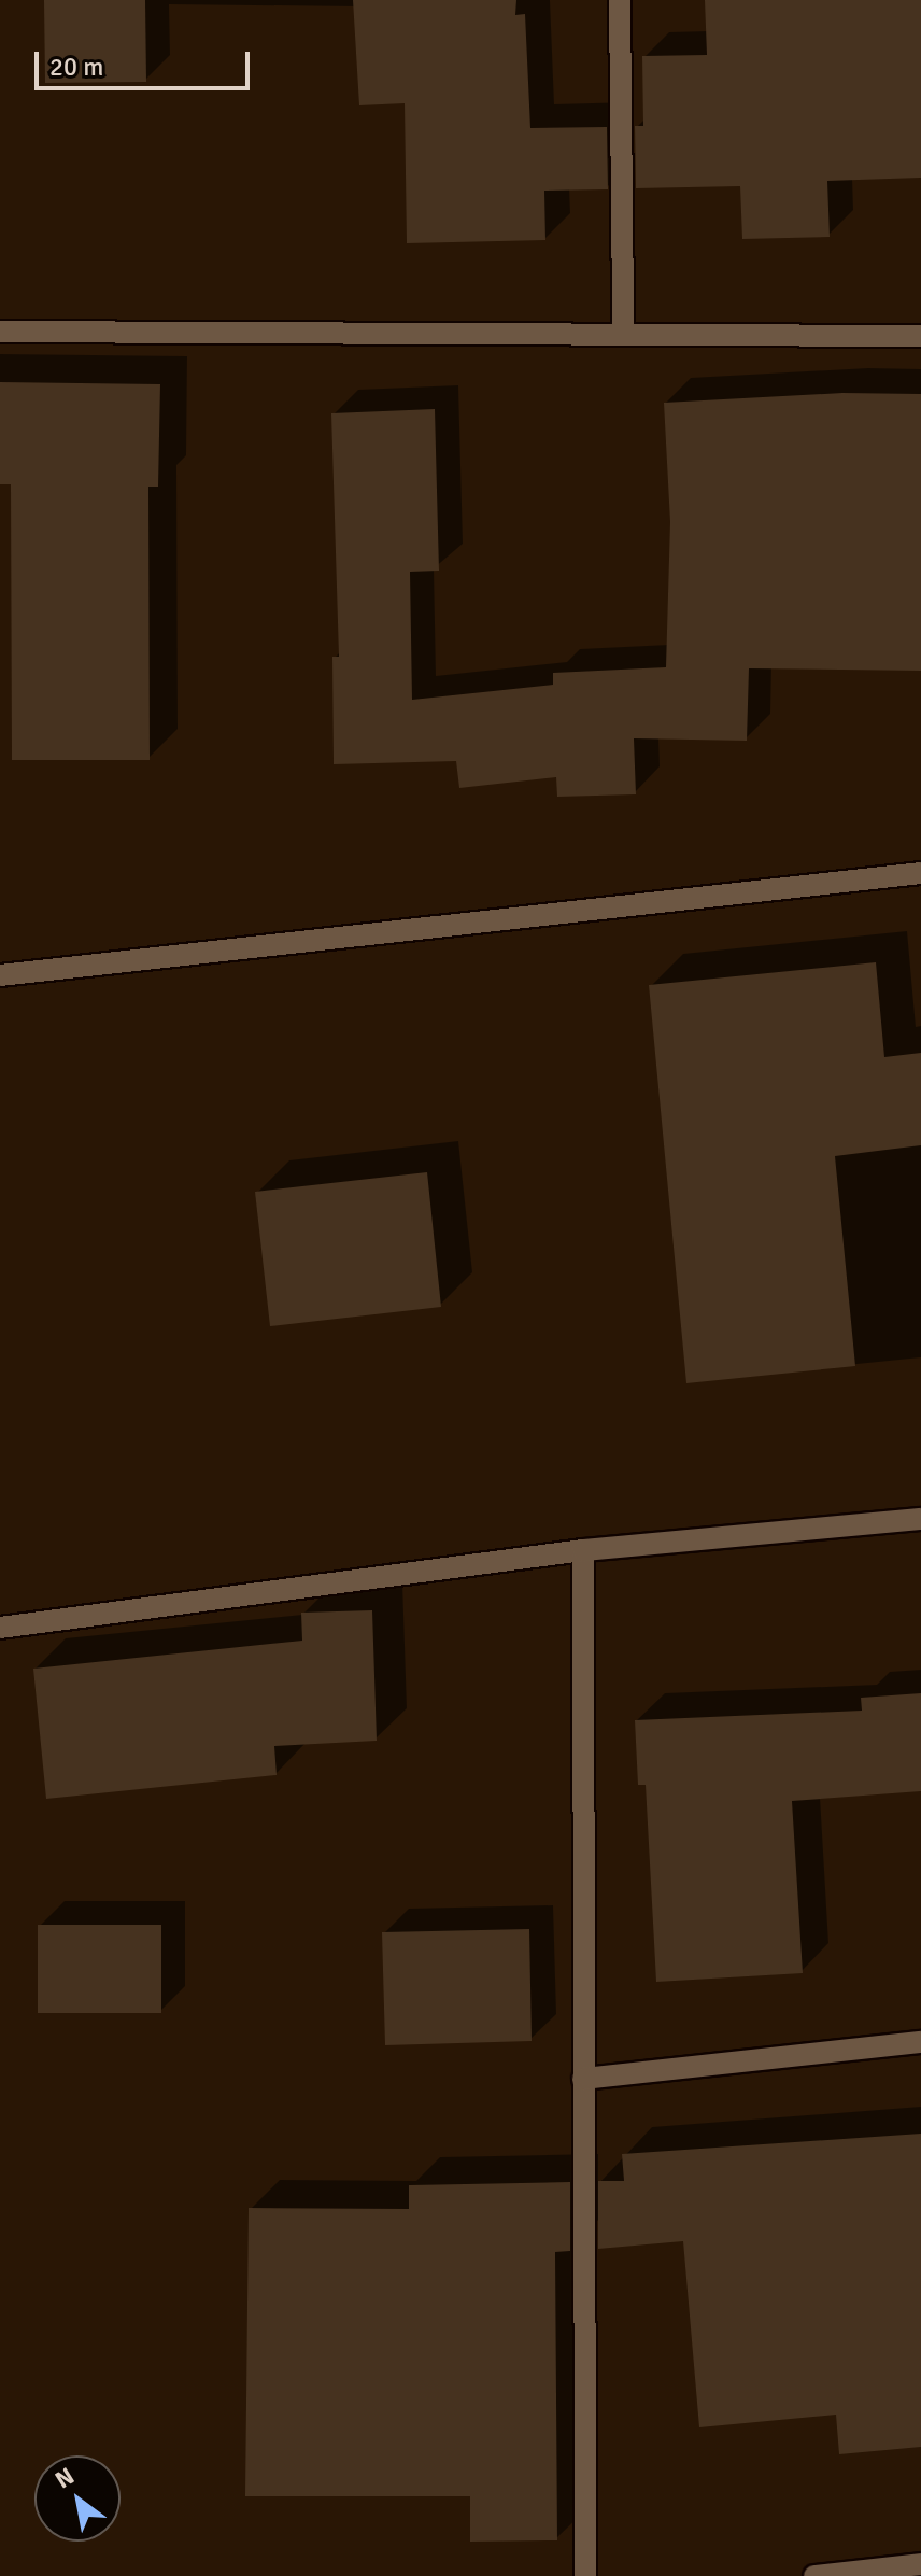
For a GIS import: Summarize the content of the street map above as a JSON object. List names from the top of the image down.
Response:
{
  "scale_bar": "20 m",
  "north": "top left"
}
